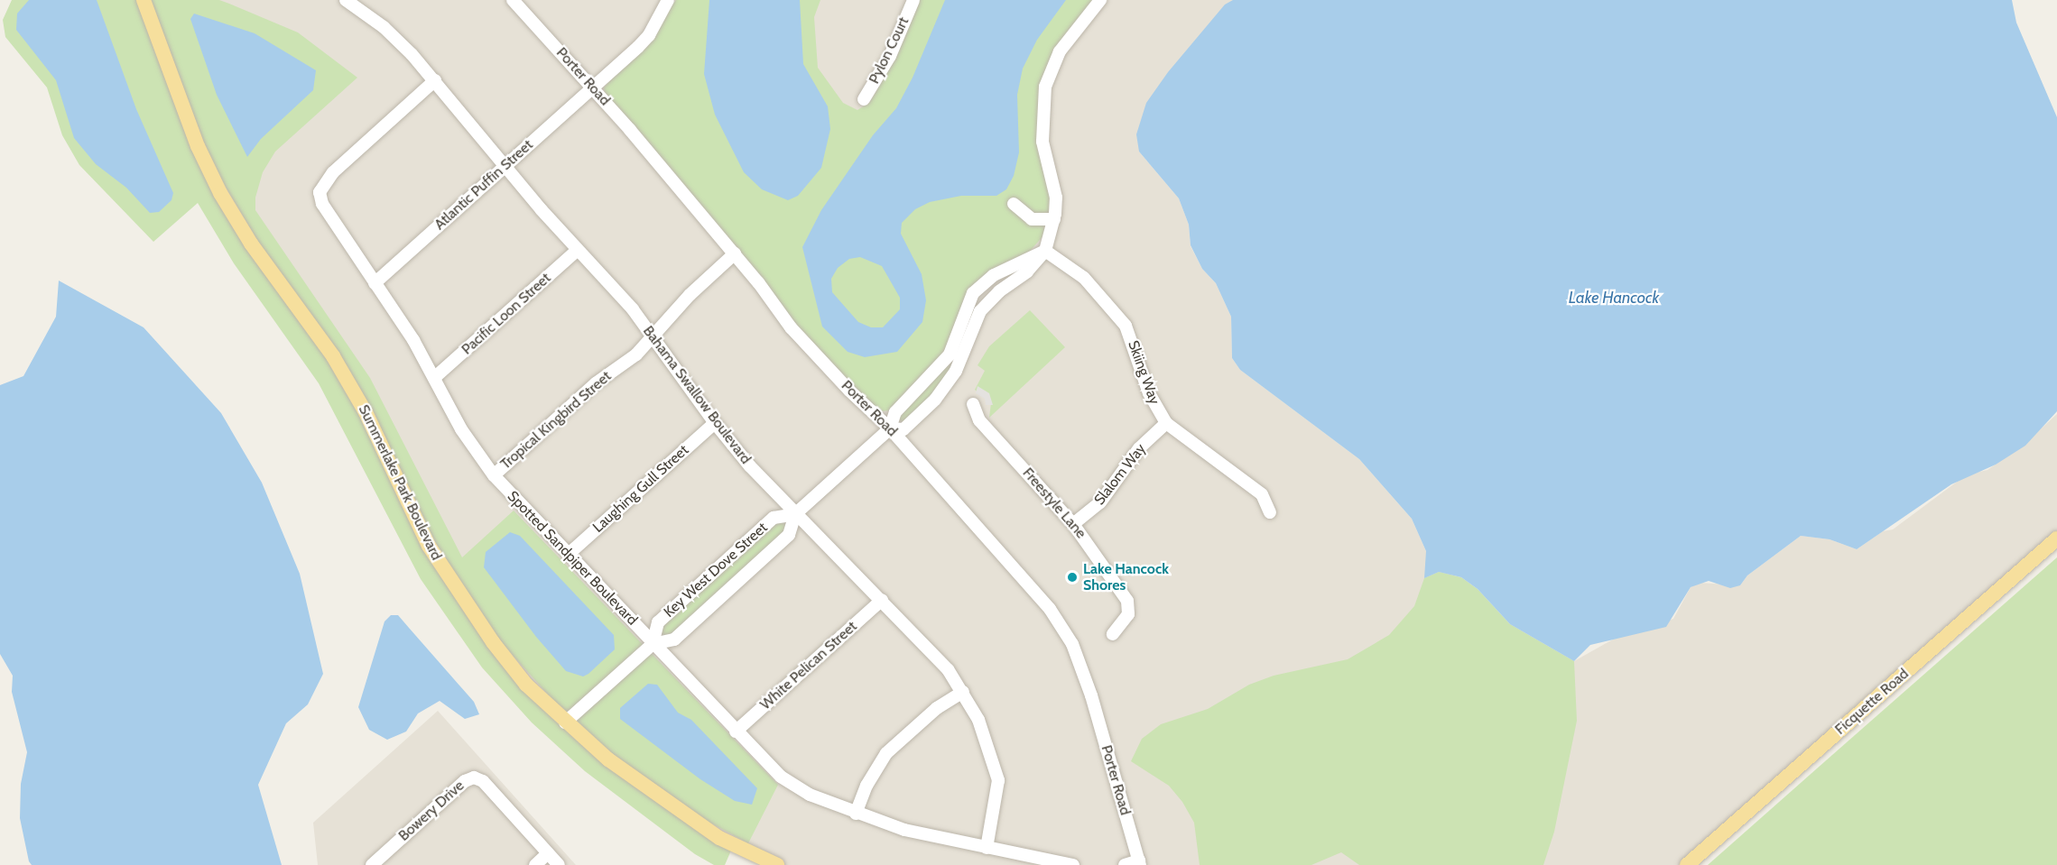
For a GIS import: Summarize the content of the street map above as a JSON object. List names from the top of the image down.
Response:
{
  "streets": {
    "main road": ["Summerlake Park Boulevard", "Ficquette Road"],
    "street": [
      "Pylon Court",
      "Porter Road",
      "Atlantic Puffin Street",
      "Pacific Loon Street",
      "Skiing Way",
      "Bahama Swallow Boulevard",
      "Tropical Kingbird Street",
      "Slalom Way",
      "Laughing Gull Street",
      "Freestyle Lane",
      "Spotted Sandpiper Boulevard",
      "Key West Dove Street",
      "White Pelican Street",
      "Bowery Drive"
    ]
  },
  "crossings": [
    ["Porter Road", "Atlantic Puffin Street"],
    ["Porter Road", "Tropical Kingbird Street"],
    ["Porter Road", "Key West Dove Street"],
    ["Atlantic Puffin Street", "Bahama Swallow Boulevard"],
    ["Atlantic Puffin Street", "Spotted Sandpiper Boulevard"],
    ["Pacific Loon Street", "Bahama Swallow Boulevard"],
    ["Pacific Loon Street", "Spotted Sandpiper Boulevard"],
    ["Skiing Way", "Slalom Way"],
    ["Bahama Swallow Boulevard", "Tropical Kingbird Street"],
    ["Bahama Swallow Boulevard", "Laughing Gull Street"],
    ["Bahama Swallow Boulevard", "Spotted Sandpiper Boulevard"],
    ["Bahama Swallow Boulevard", "Key West Dove Street"],
    ["Bahama Swallow Boulevard", "White Pelican Street"],
    ["Tropical Kingbird Street", "Spotted Sandpiper Boulevard"],
    ["Slalom Way", "Freestyle Lane"],
    ["Summerlake Park Boulevard", "Key West Dove Street"],
    ["Laughing Gull Street", "Spotted Sandpiper Boulevard"],
    ["Spotted Sandpiper Boulevard", "Key West Dove Street"],
    ["Spotted Sandpiper Boulevard", "White Pelican Street"]
  ],
  "water": ["Lake Hancock"],
  "places": ["Lake Hancock Shores"]
}
